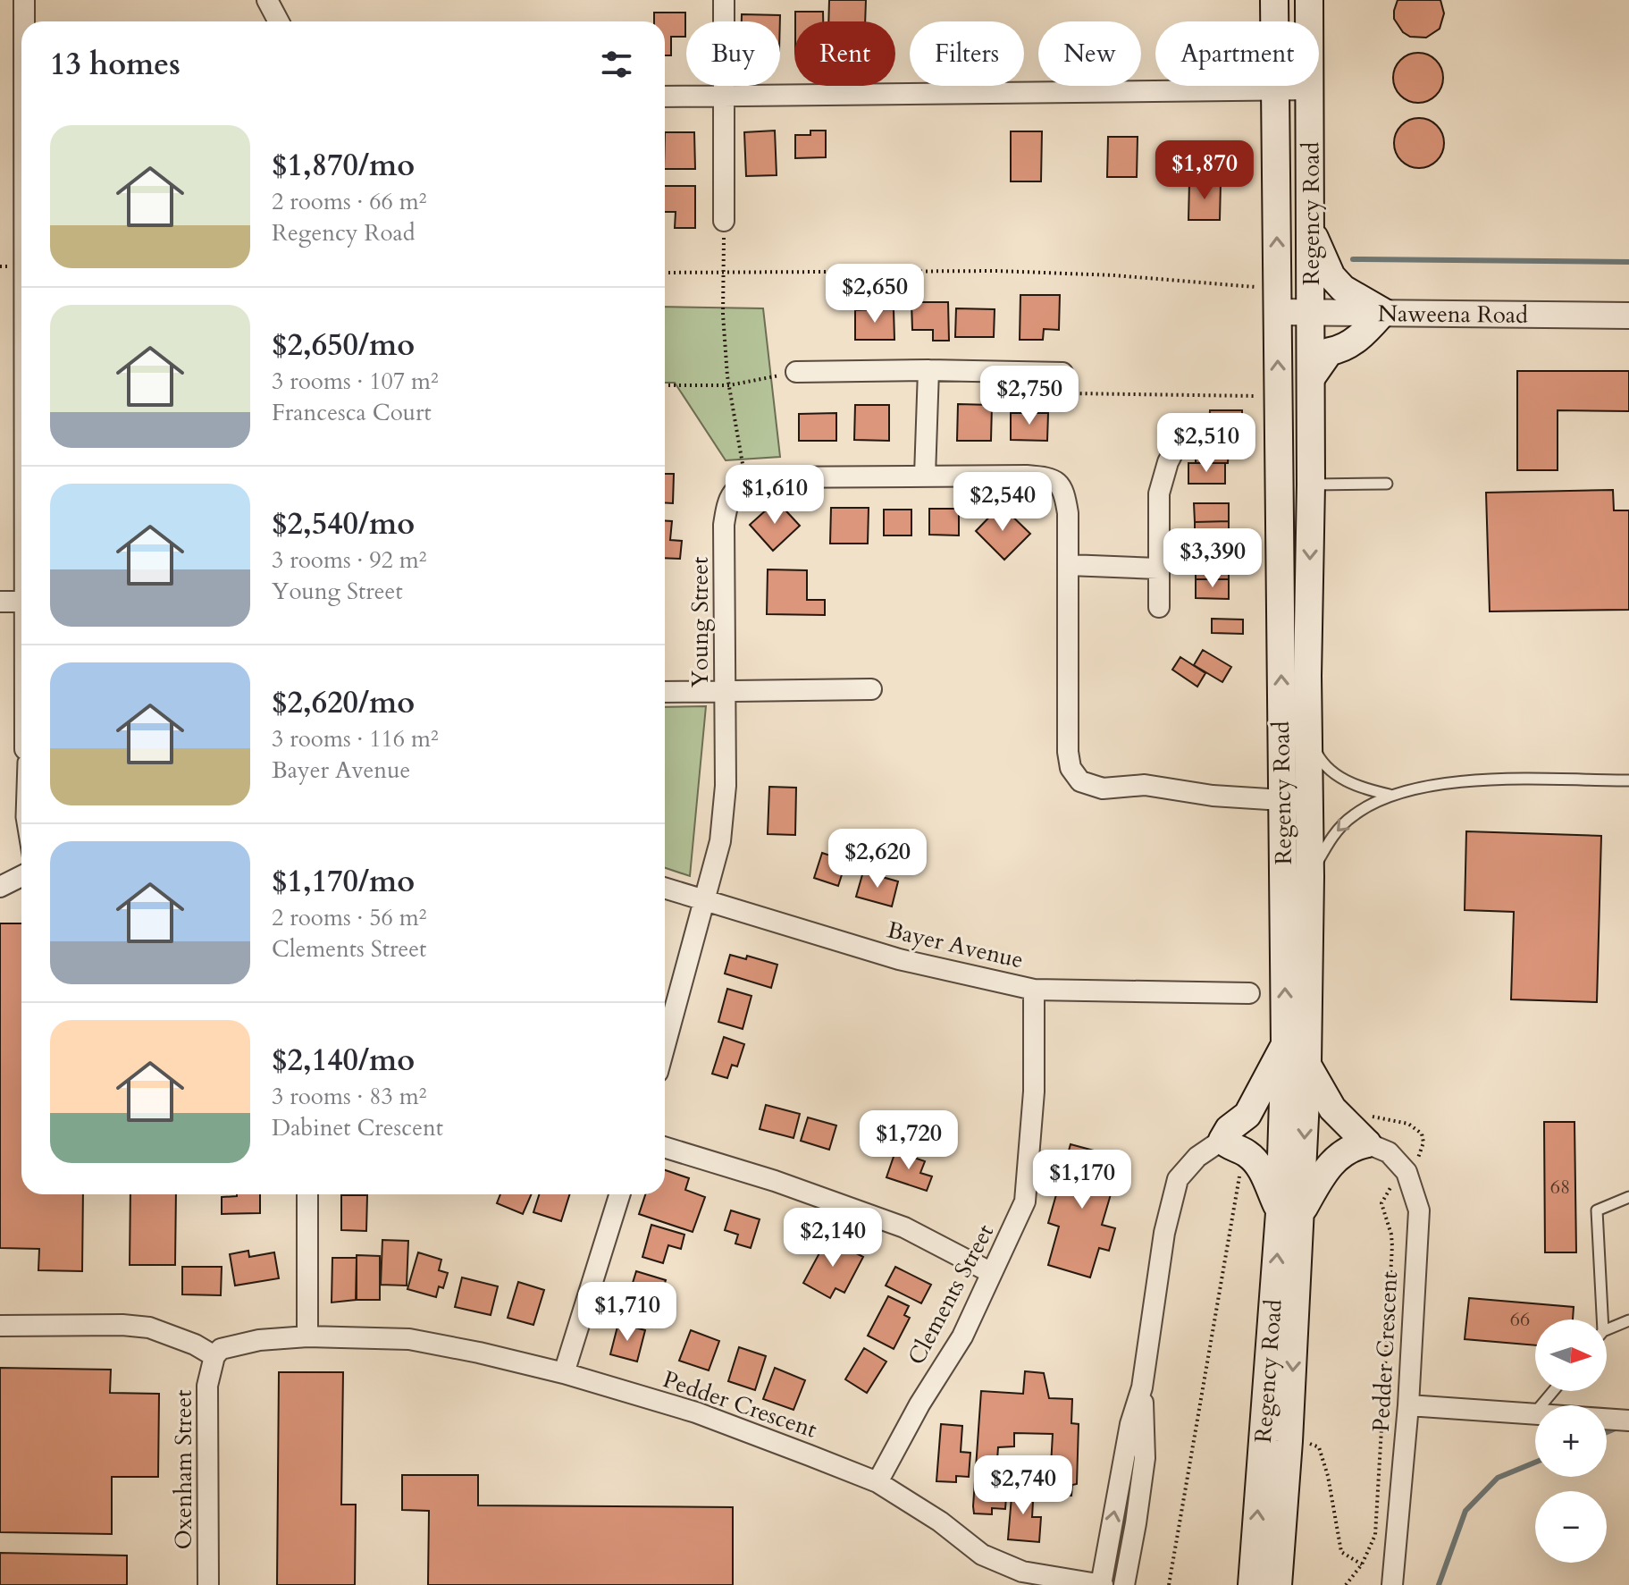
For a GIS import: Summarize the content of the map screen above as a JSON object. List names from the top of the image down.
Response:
{
  "streets": {
    "main road": ["Regency Road"],
    "street": [
      "Naweena Road",
      "Young Street",
      "Bayer Avenue",
      "Clements Street",
      "Pedder Crescent",
      "Oxenham Street"
    ]
  },
  "crossings": [
    ["Regency Road", "Naweena Road"],
    ["Young Street", "Bayer Avenue"],
    ["Bayer Avenue", "Clements Street"],
    ["Clements Street", "Pedder Crescent"],
    ["Pedder Crescent", "Oxenham Street"]
  ],
  "house_numbers": ["68", "66"],
  "north": "right",
  "page": {
    "chip": [
      "Buy",
      "Rent",
      "Filters",
      "New",
      "Apartment"
    ],
    "heading": "13 homes",
    "list": [
      {
        "name": "$1,870/mo",
        "note": "2 rooms · 66 m² · Regency Road"
      },
      {
        "name": "$2,650/mo",
        "note": "3 rooms · 107 m² · Francesca Court"
      },
      {
        "name": "$2,540/mo",
        "note": "3 rooms · 92 m² · Young Street"
      },
      {
        "name": "$2,620/mo",
        "note": "3 rooms · 116 m² · Bayer Avenue"
      },
      {
        "name": "$1,170/mo",
        "note": "2 rooms · 56 m² · Clements Street"
      },
      {
        "name": "$2,140/mo",
        "note": "3 rooms · 83 m² · Dabinet Crescent"
      }
    ],
    "price": [
      "$1,870",
      "$2,650",
      "$2,750",
      "$2,510",
      "$1,610",
      "$2,540",
      "$3,390",
      "$2,620",
      "$1,720",
      "$1,170",
      "$2,140",
      "$1,710",
      "$2,740"
    ],
    "map_buttons": ["+", "−"]
  }
}
